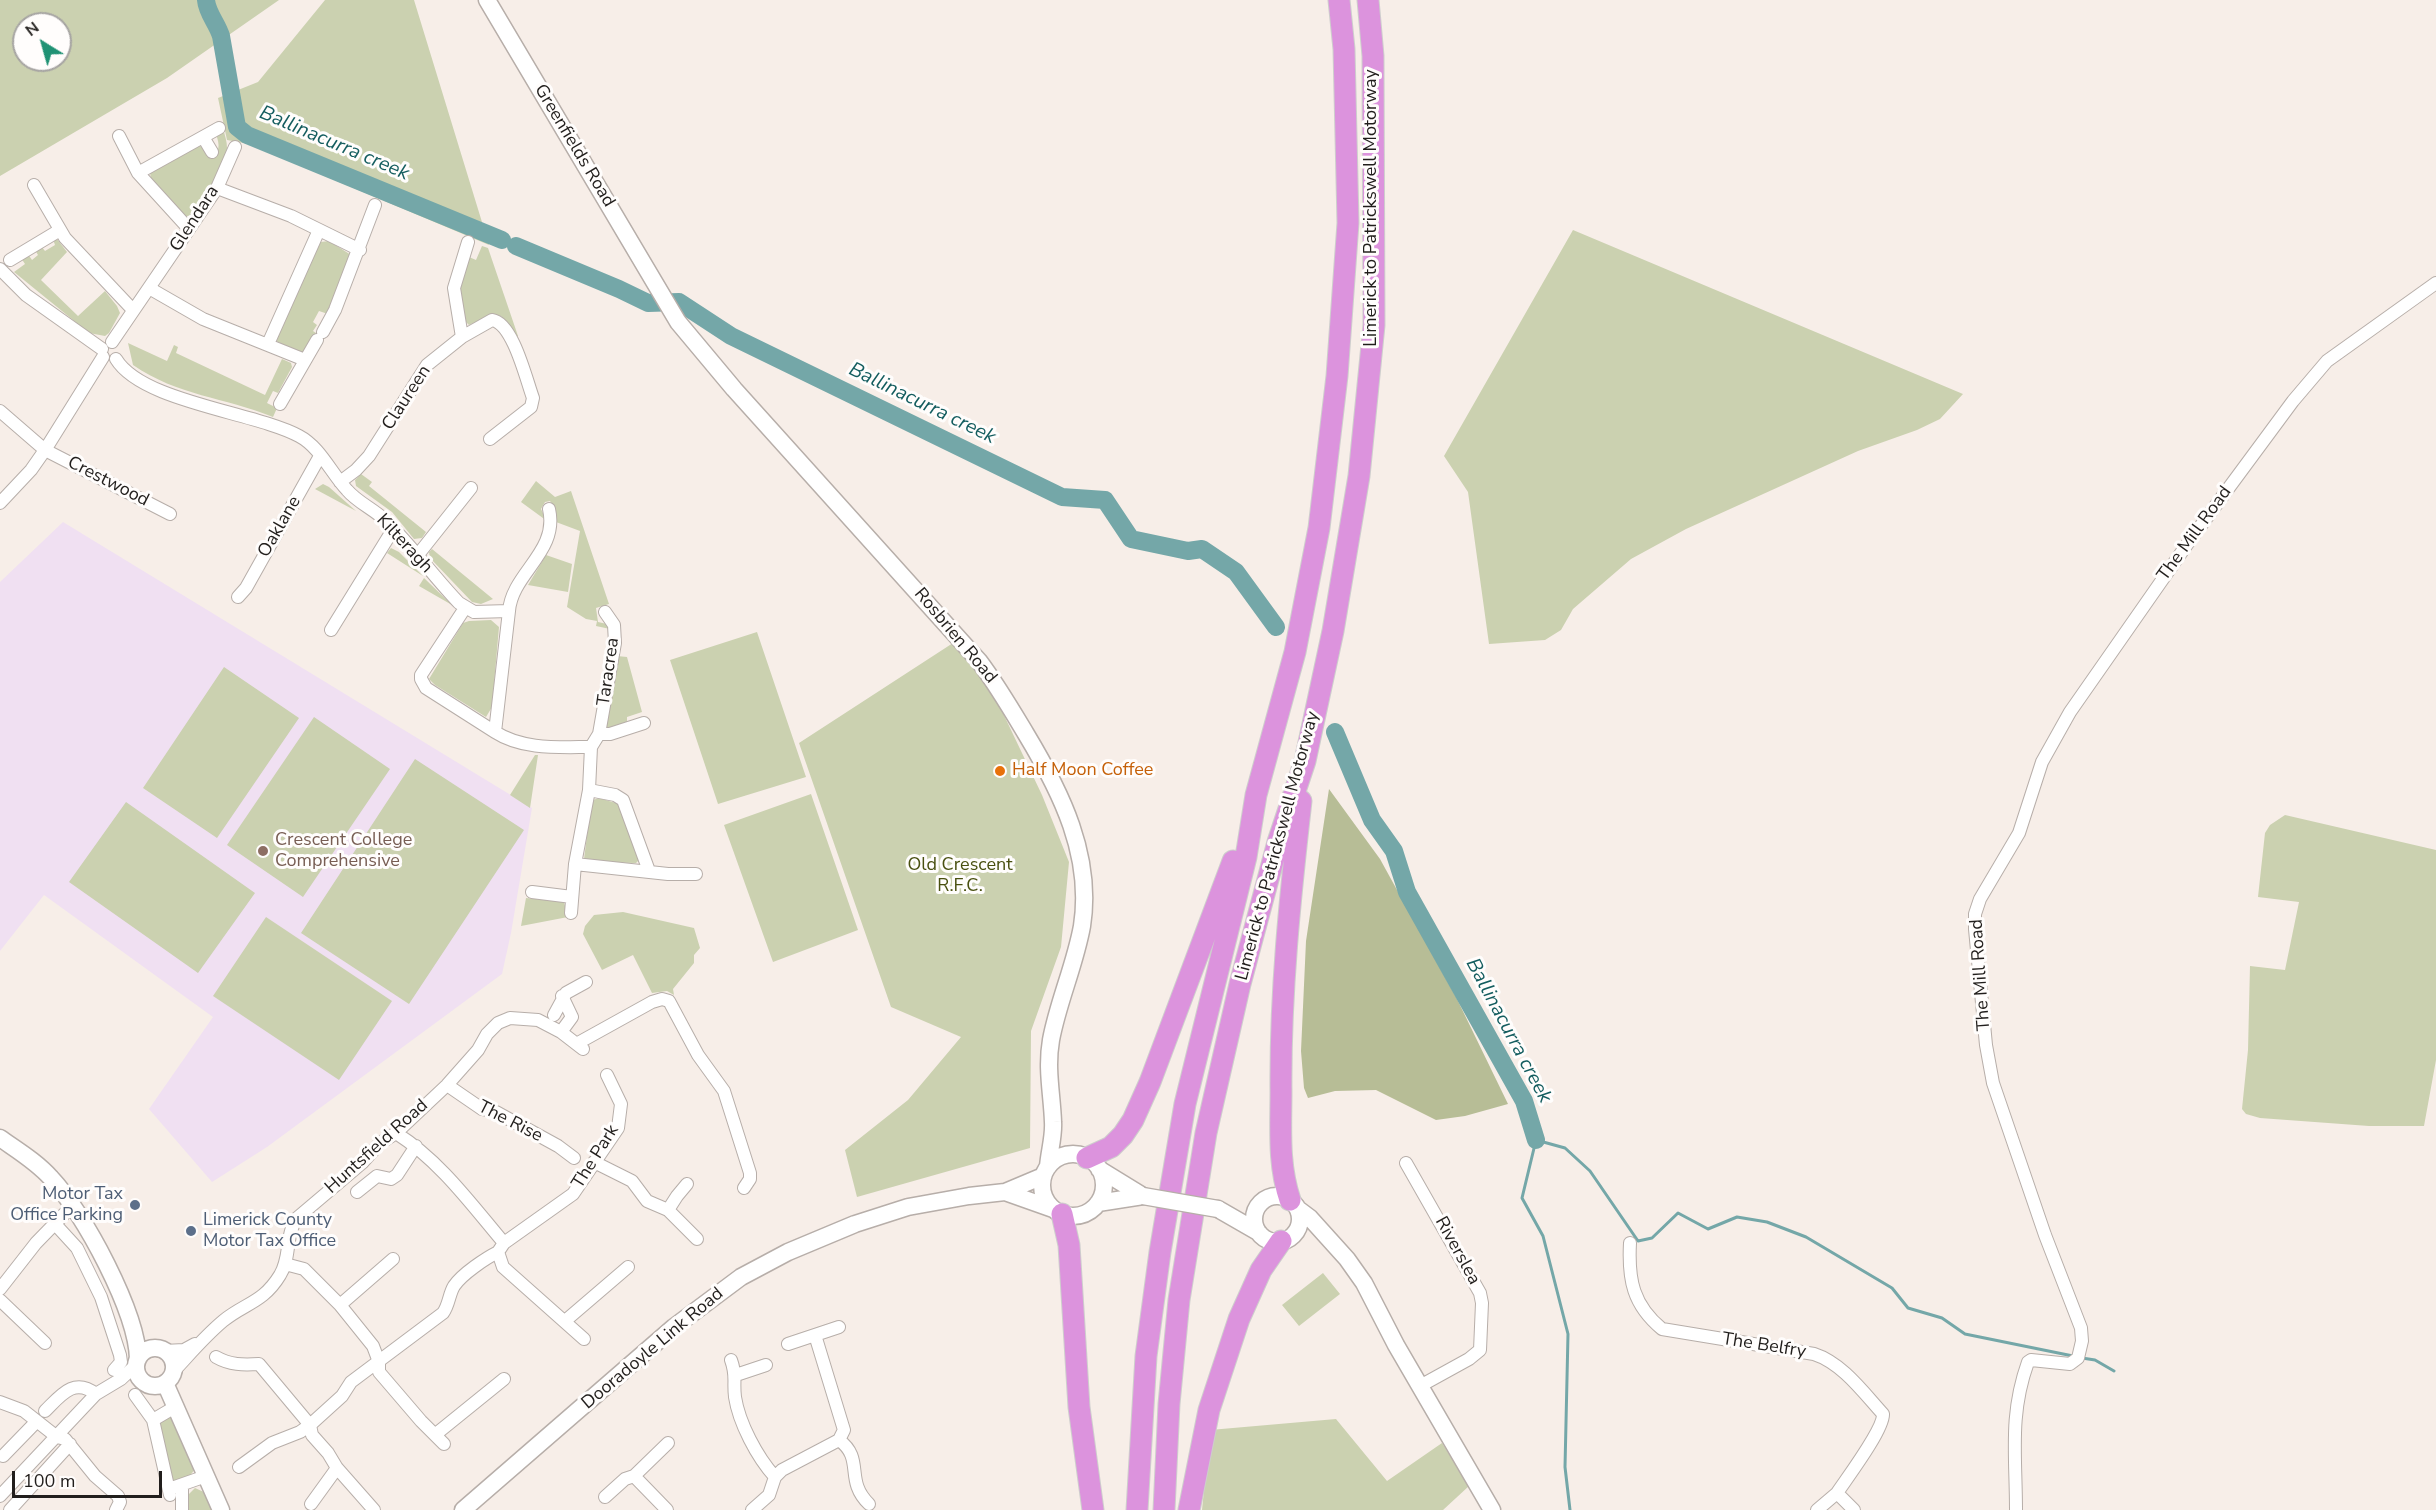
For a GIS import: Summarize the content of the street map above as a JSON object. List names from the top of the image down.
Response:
{
  "streets": {
    "highway": ["Limerick to Patrickswell Motorway"],
    "street": [
      "Greenfields Road",
      "Glendara",
      "Claureen",
      "Crestwood",
      "Oaklane",
      "The Mill Road",
      "Kilteragh",
      "Rosbrien Road",
      "Taracrea",
      "The Rise",
      "Huntsfield Road",
      "The Park",
      "Riverslea",
      "The Belfry",
      "Dooradoyle Link Road"
    ]
  },
  "crossings": [
    ["Greenfields Road", "Rosbrien Road"],
    ["Glendara", "Kilteragh"],
    ["Claureen", "Kilteragh"],
    ["Oaklane", "Kilteragh"],
    ["Rosbrien Road", "Dooradoyle Link Road"],
    ["The Rise", "Huntsfield Road"]
  ],
  "water": ["Ballinacurra creek"],
  "parks": ["Old Crescent R.F.C."],
  "places": [
    "Half Moon Coffee",
    "Crescent College Comprehensive",
    "Motor Tax Office Parking",
    "Limerick County Motor Tax Office"
  ],
  "scale_bar": "100 m",
  "north": "top left"
}
